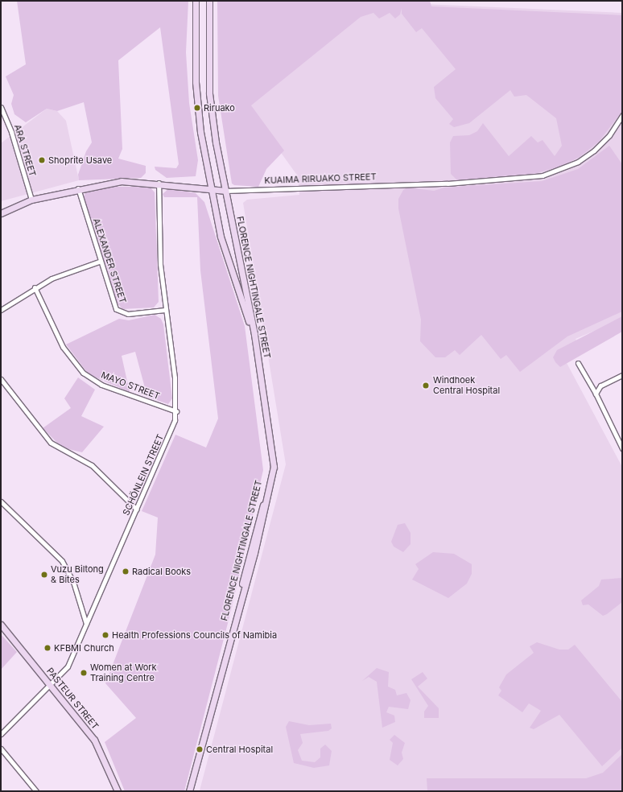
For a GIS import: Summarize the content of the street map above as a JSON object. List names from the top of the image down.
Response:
{
  "streets": {
    "main road": ["KUAIMA RIRUAKO STREET", "FLORENCE NIGHTINGALE STREET", "PASTEUR STREET"],
    "street": [
      "ARA STREET",
      "ALEXANDER STREET",
      "MAYO STREET",
      "SCHÖNLEIN STREET"
    ]
  },
  "crossings": [
    ["ARA STREET", "KUAIMA RIRUAKO STREET"],
    ["KUAIMA RIRUAKO STREET", "ALEXANDER STREET"],
    ["KUAIMA RIRUAKO STREET", "FLORENCE NIGHTINGALE STREET"],
    ["KUAIMA RIRUAKO STREET", "SCHÖNLEIN STREET"],
    ["ALEXANDER STREET", "SCHÖNLEIN STREET"],
    ["MAYO STREET", "SCHÖNLEIN STREET"],
    ["SCHÖNLEIN STREET", "PASTEUR STREET"]
  ],
  "places": [
    "Riruako",
    "Shoprite Usave",
    "Windhoek Central Hospital",
    "Radical Books",
    "Vuzu Biltong & Bites",
    "Health Professions Councils of Namibia",
    "KFBMI Church",
    "Women at Work Training Centre",
    "Central Hospital"
  ]
}
